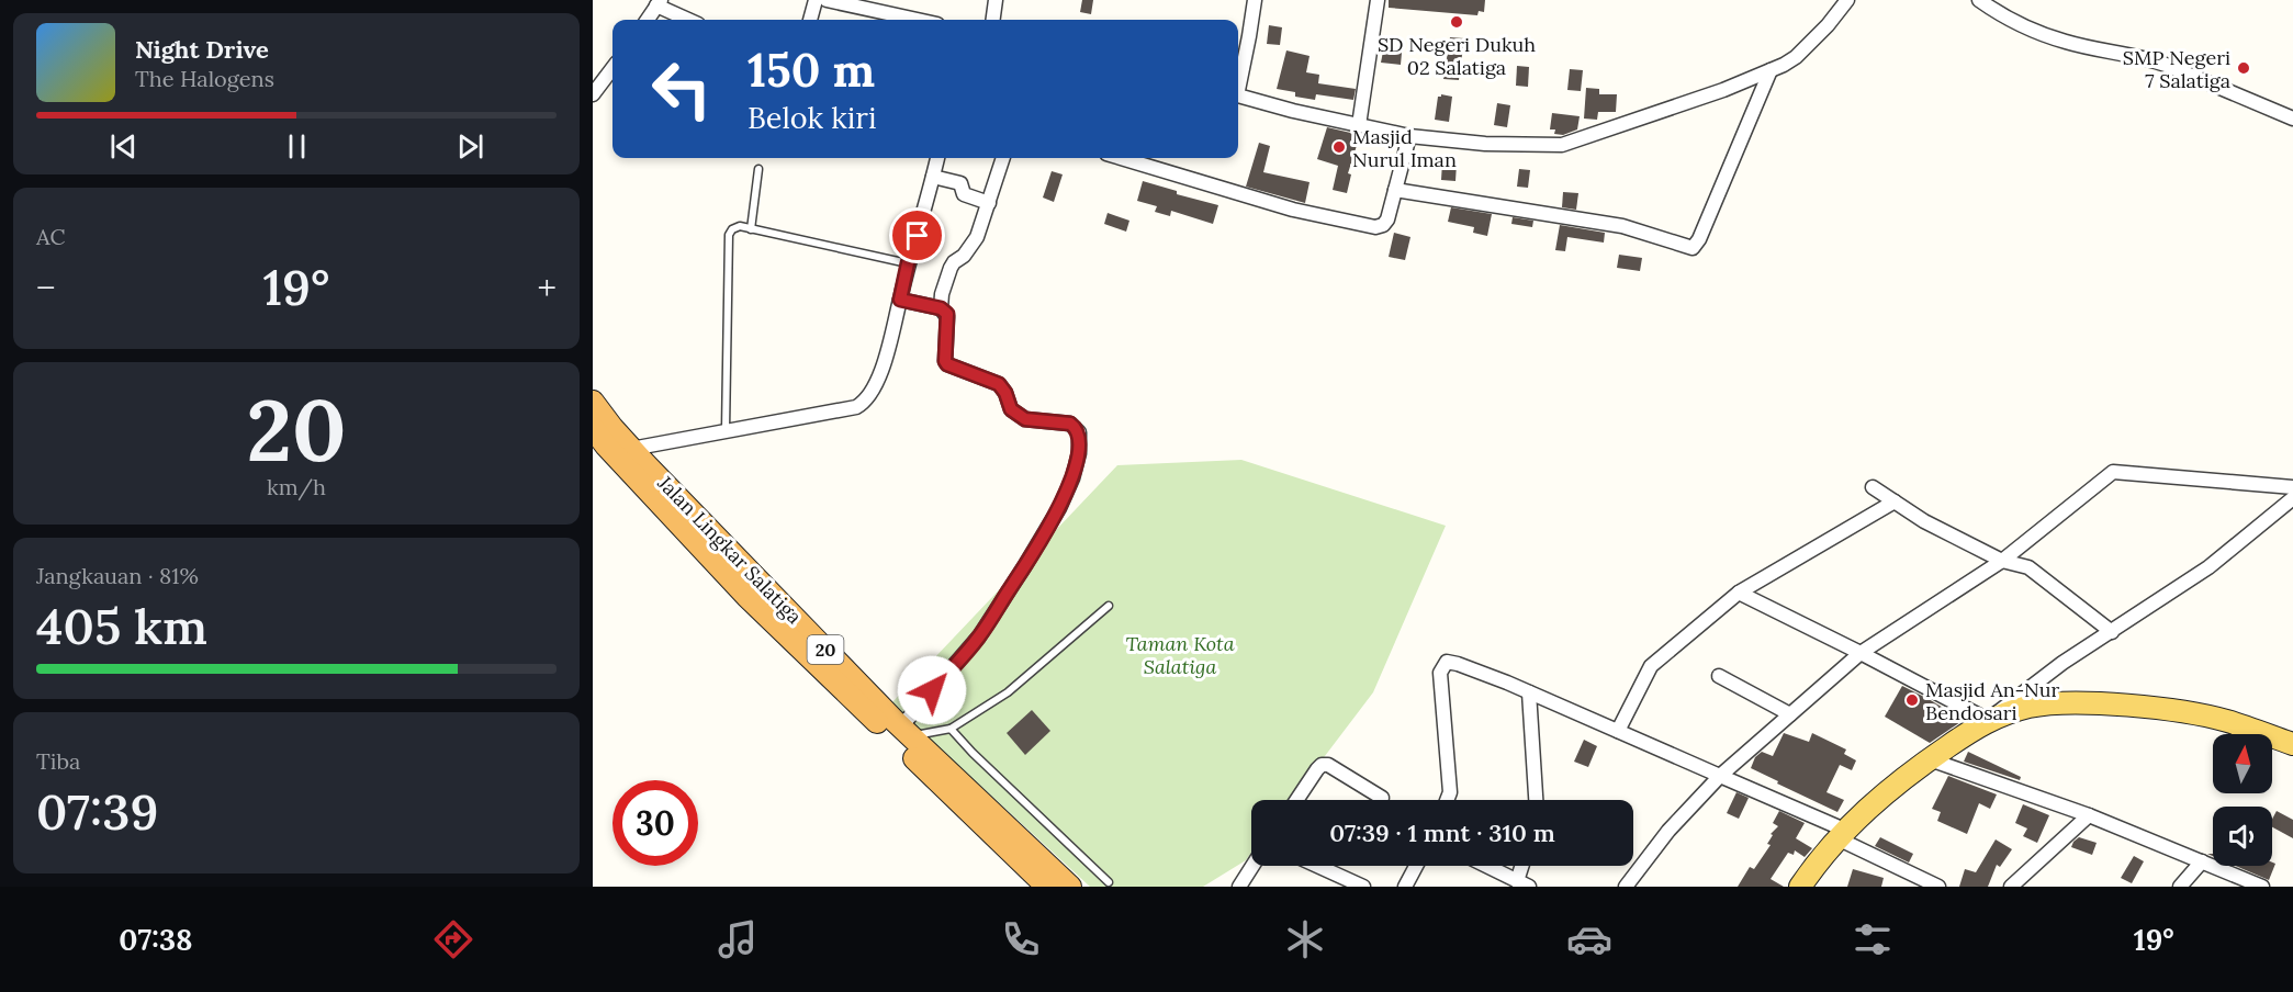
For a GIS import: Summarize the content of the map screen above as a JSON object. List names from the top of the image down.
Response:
{
  "streets": {
    "highway": ["Jalan Lingkar Salatiga", "20"]
  },
  "parks": ["Taman Kota Salatiga"],
  "places": [
    "SD Negeri Dukuh 02 Salatiga",
    "SMP Negeri 7 Salatiga",
    "Masjid Nurul Iman",
    "Masjid An-Nur Bendosari"
  ],
  "north": "top",
  "page": {
    "turn": ["150 m", "Belok kiri"],
    "song": ["Night Drive", "The Halogens"],
    "tile": [
      "AC",
      ["20", "km/h"],
      ["Jangkauan · 81%", "405 km"],
      ["Tiba", "07:39"]
    ],
    "heat": ["−", "19°", "+"],
    "limit": "30",
    "trip": "07:39 · 1 mnt · 310 m",
    "tabs": ["07:38", "19°"]
  }
}
